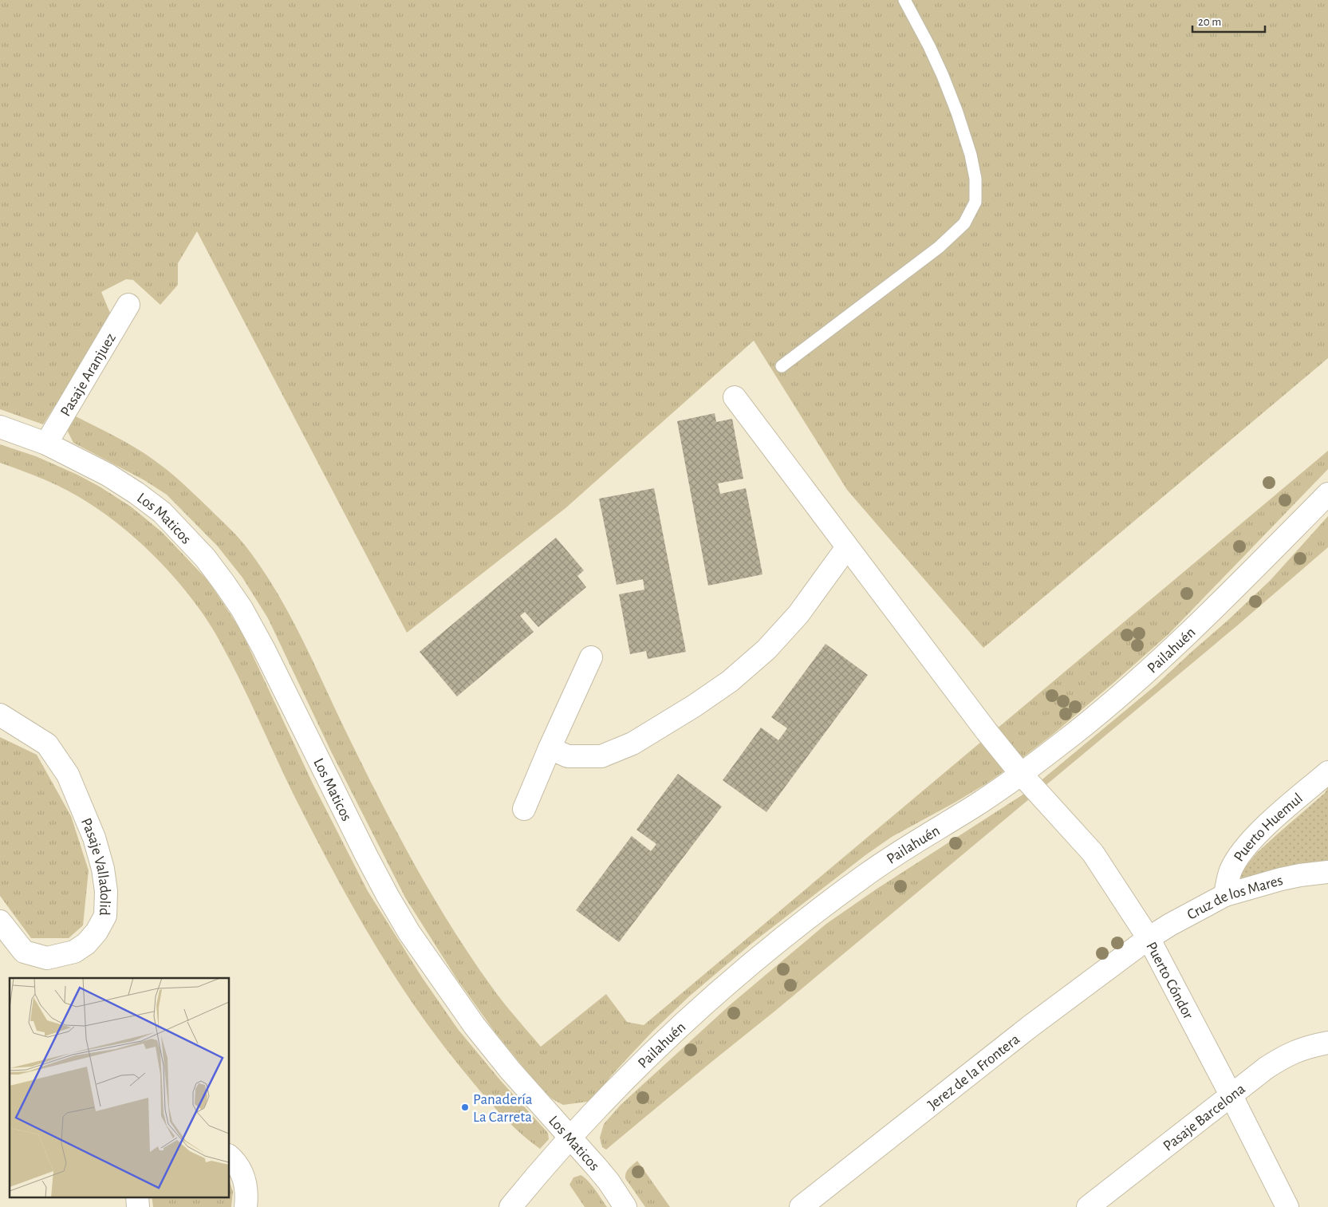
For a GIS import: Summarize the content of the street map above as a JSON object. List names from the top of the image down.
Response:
{
  "streets": {
    "street": [
      "Pasaje Aranjuez",
      "Los Maticos",
      "Pailahuén",
      "Puerto Huemul",
      "Pasaje Valladolid",
      "Cruz de los Mares",
      "Puerto Cóndor",
      "Jerez de la Frontera",
      "Pasaje Barcelona"
    ]
  },
  "crossings": [
    ["Pasaje Aranjuez", "Los Maticos"],
    ["Los Maticos", "Pailahuén"],
    ["Pailahuén", "Puerto Cóndor"],
    ["Puerto Huemul", "Cruz de los Mares"],
    ["Cruz de los Mares", "Puerto Cóndor"],
    ["Cruz de los Mares", "Jerez de la Frontera"],
    ["Puerto Cóndor", "Jerez de la Frontera"],
    ["Puerto Cóndor", "Pasaje Barcelona"]
  ],
  "places": ["Panadería La Carreta"],
  "scale_bar": "20 m"
}
